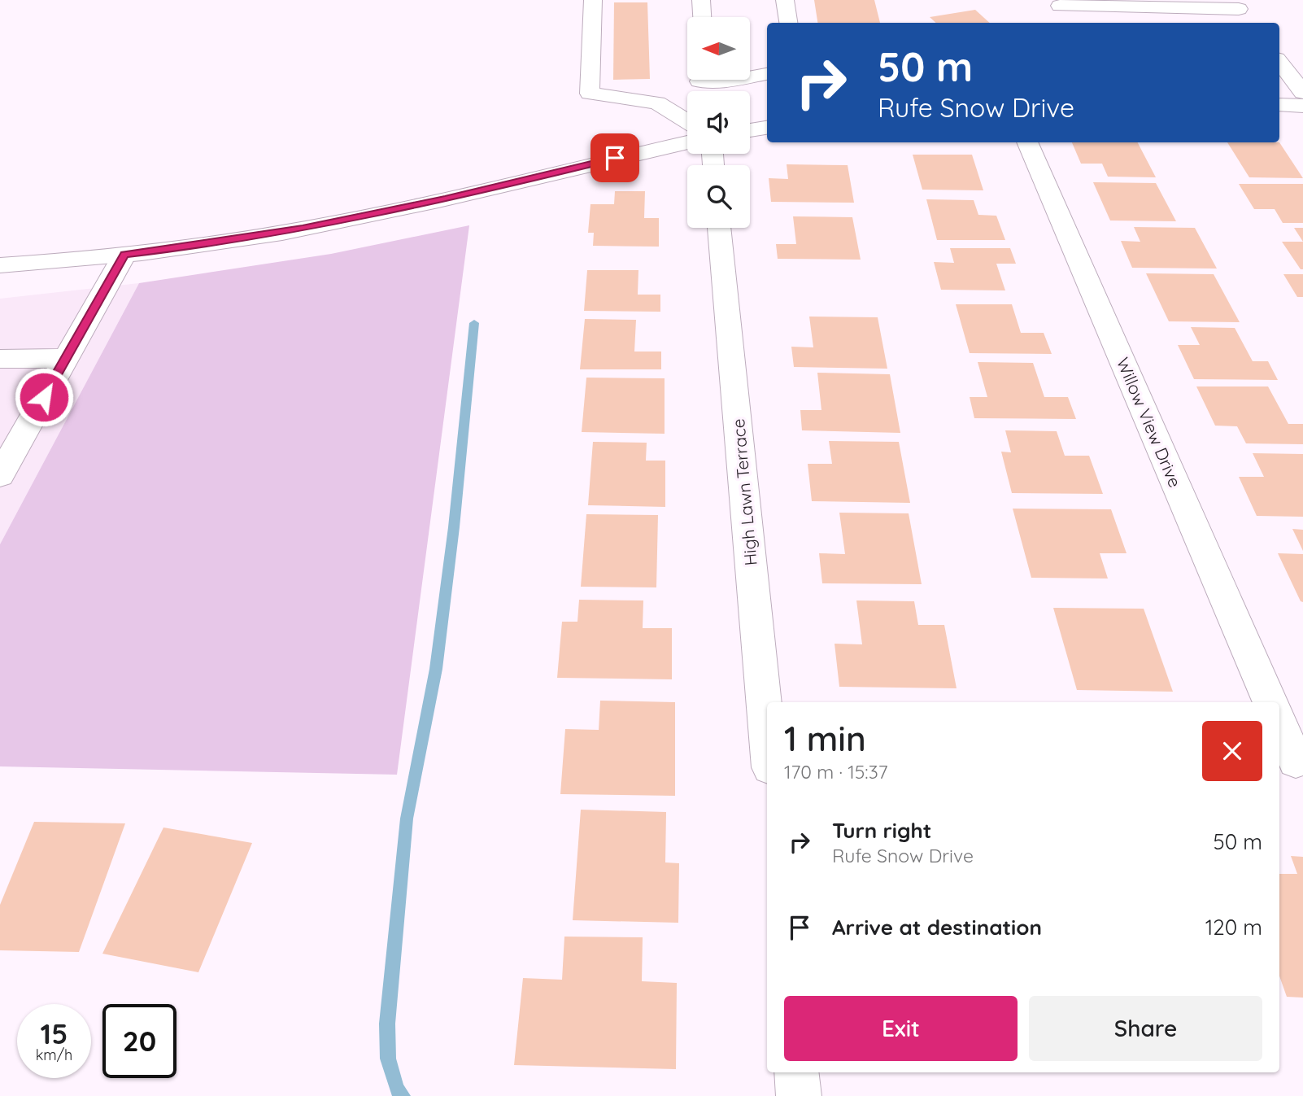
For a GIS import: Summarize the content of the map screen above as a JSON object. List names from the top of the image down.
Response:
{
  "streets": {
    "street": ["Willow View Drive", "High Lawn Terrace"]
  },
  "north": "left",
  "page": {
    "turn": ["50 m", "Rufe Snow Drive"],
    "heading": ["1 min", "170 m · 15:37"],
    "list": [
      {
        "name": "Turn right",
        "note": "Rufe Snow Drive",
        "value": "50 m"
      },
      {
        "name": "Arrive at destination",
        "value": "120 m"
      }
    ],
    "buttons": ["Exit", "Share"],
    "speed": "15 km/h",
    "limit": "20"
  }
}
